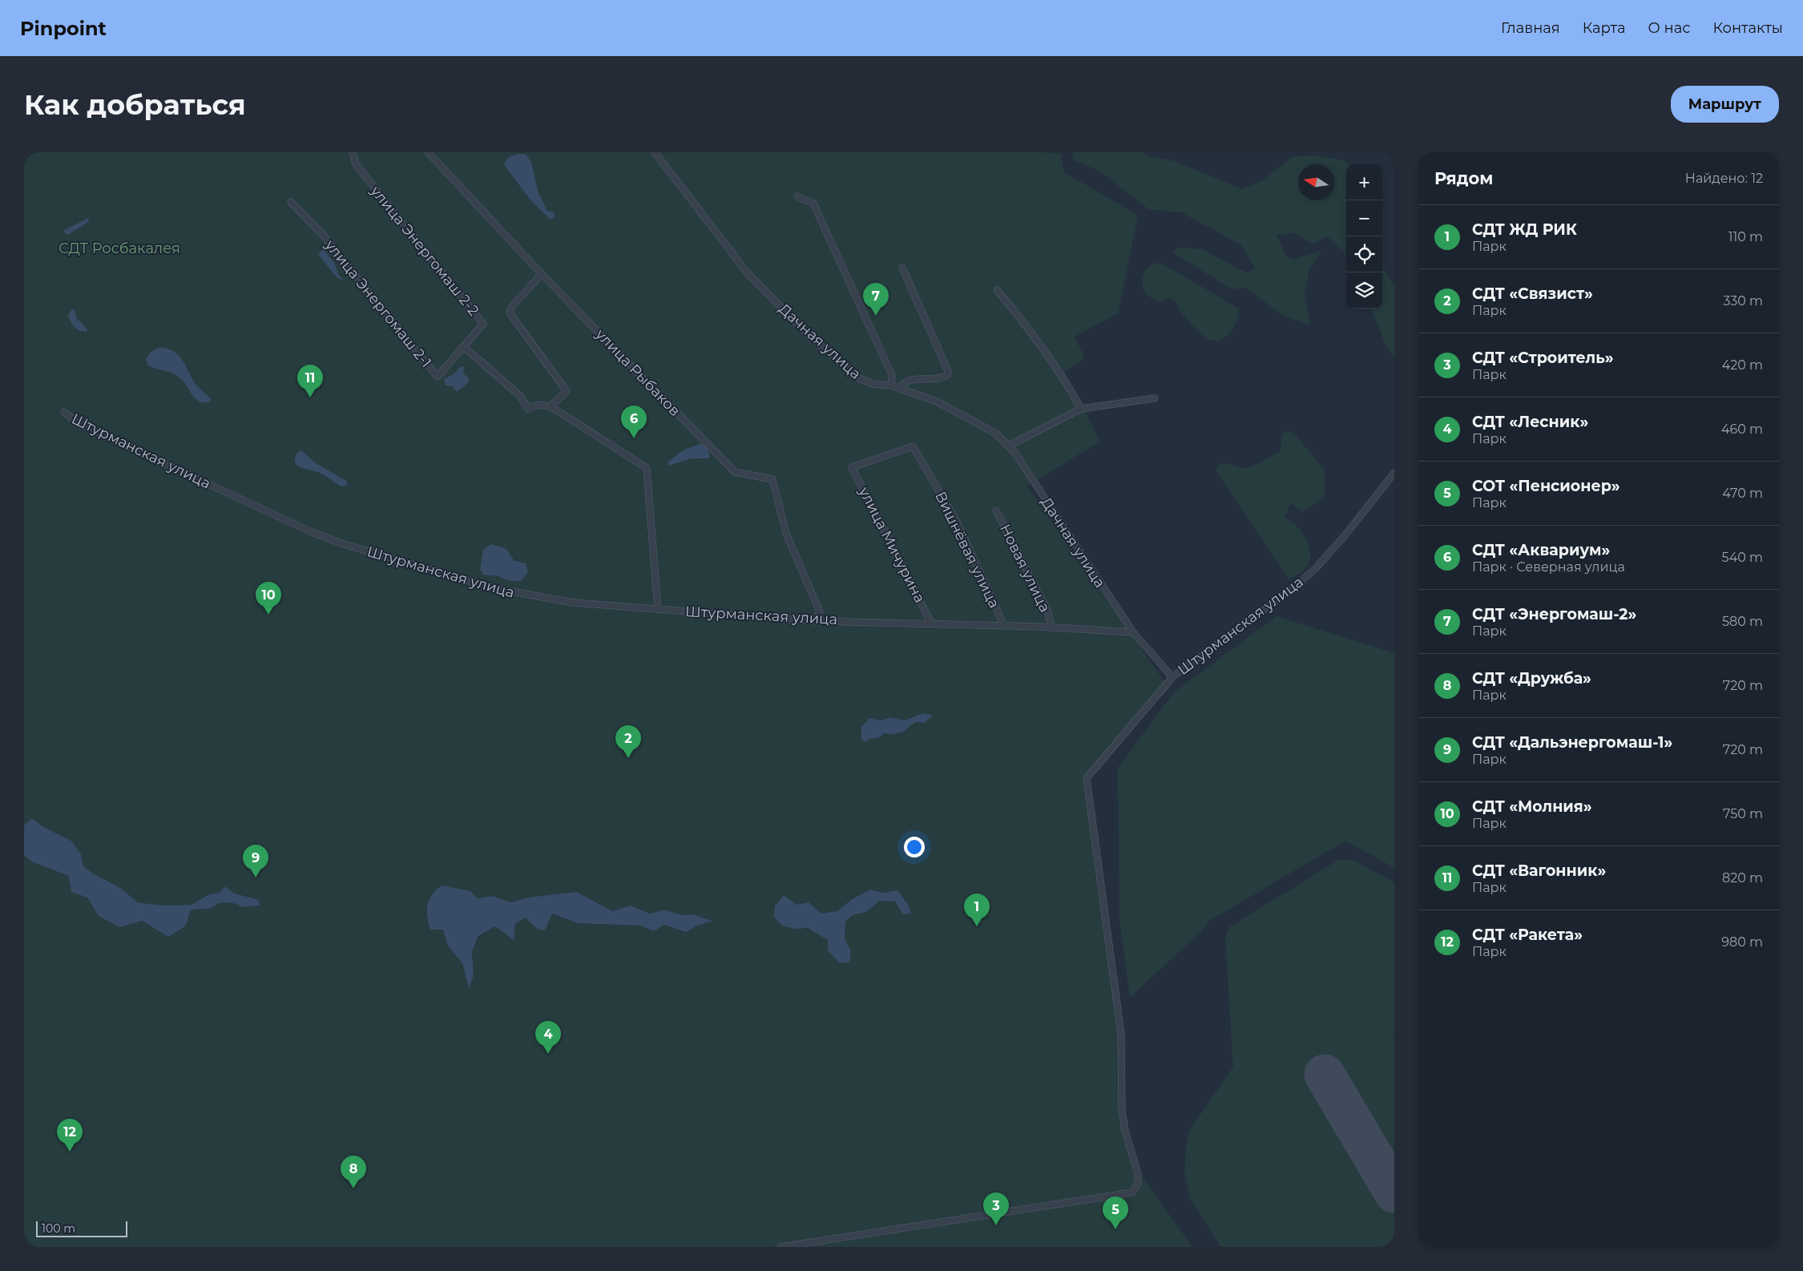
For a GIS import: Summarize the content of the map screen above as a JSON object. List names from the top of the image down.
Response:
{
  "streets": {
    "street": [
      "улица Энергомаш 2-2",
      "улица Энергомаш 2-1",
      "Дачная улица",
      "улица Рыбаков",
      "Штурманская улица",
      "улица Мичурина",
      "Вишнёвая улица",
      "Новая улица"
    ]
  },
  "crossings": [
    ["улица Энергомаш 2-2", "улица Энергомаш 2-1"],
    ["Дачная улица", "Штурманская улица"],
    ["улица Рыбаков", "Штурманская улица"],
    ["Штурманская улица", "улица Мичурина"],
    ["Штурманская улица", "Вишнёвая улица"],
    ["Штурманская улица", "Новая улица"],
    ["улица Мичурина", "Вишнёвая улица"]
  ],
  "parks": ["СДТ Росбакалея"],
  "scale_bar": "100 m",
  "north": "left",
  "page": {
    "header": "Pinpoint",
    "nav": [
      "Главная",
      "Карта",
      "О нас",
      "Контакты"
    ],
    "buttons": "Маршрут",
    "title": "Как добраться",
    "heading": ["Рядом", "Найдено: 12"],
    "map_buttons": ["+", "−"],
    "list": [
      {
        "mark": "1",
        "name": "СДТ ЖД РИК",
        "note": "Парк",
        "value": "110 m"
      },
      {
        "mark": "2",
        "name": "СДТ «Связист»",
        "note": "Парк",
        "value": "330 m"
      },
      {
        "mark": "3",
        "name": "СДТ «Строитель»",
        "note": "Парк",
        "value": "420 m"
      },
      {
        "mark": "4",
        "name": "СДТ «Лесник»",
        "note": "Парк",
        "value": "460 m"
      },
      {
        "mark": "5",
        "name": "СОТ «Пенсионер»",
        "note": "Парк",
        "value": "470 m"
      },
      {
        "mark": "6",
        "name": "СДТ «Аквариум»",
        "note": "Парк · Северная улица",
        "value": "540 m"
      },
      {
        "mark": "7",
        "name": "СДТ «Энергомаш-2»",
        "note": "Парк",
        "value": "580 m"
      },
      {
        "mark": "8",
        "name": "СДТ «Дружба»",
        "note": "Парк",
        "value": "720 m"
      },
      {
        "mark": "9",
        "name": "СДТ «Дальэнергомаш-1»",
        "note": "Парк",
        "value": "720 m"
      },
      {
        "mark": "10",
        "name": "СДТ «Молния»",
        "note": "Парк",
        "value": "750 m"
      },
      {
        "mark": "11",
        "name": "СДТ «Вагонник»",
        "note": "Парк",
        "value": "820 m"
      },
      {
        "mark": "12",
        "name": "СДТ «Ракета»",
        "note": "Парк",
        "value": "980 m"
      }
    ],
    "pins": [
      "7",
      "11",
      "6",
      "10",
      "2",
      "9",
      "1",
      "4",
      "12",
      "8",
      "3",
      "5"
    ],
    "scale": "100 m"
  }
}
